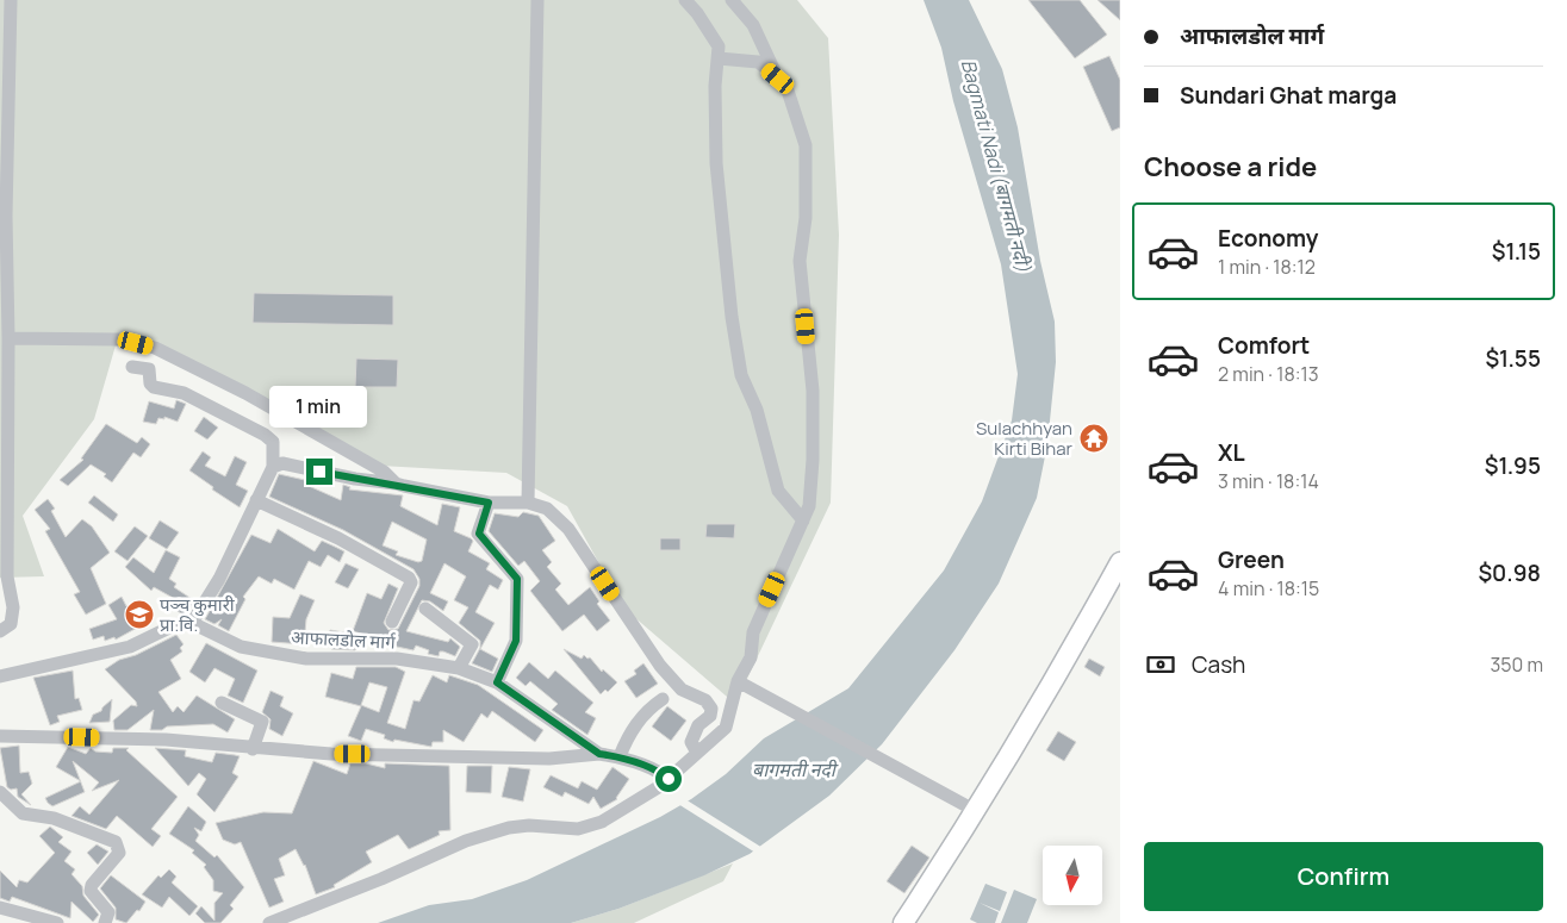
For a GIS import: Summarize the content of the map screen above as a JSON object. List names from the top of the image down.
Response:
{
  "streets": {
    "street": ["आफालडोल मार्ग"]
  },
  "water": ["Bagmati Nadi (बागमती नदी)", "बागमती नदी"],
  "places": {
    "temple": ["Sulachhyan Kirti Bihar"],
    "school or university": ["पञ्च कुमारी प्रा.वि."]
  },
  "north": "bottom",
  "page": {
    "banner": ["आफालडोल मार्ग", "Sundari Ghat marga"],
    "heading": "Choose a ride",
    "list": [
      {
        "name": "Economy",
        "note": "1 min · 18:12",
        "value": "$1.15"
      },
      {
        "name": "Comfort",
        "note": "2 min · 18:13",
        "value": "$1.55"
      },
      {
        "name": "XL",
        "note": "3 min · 18:14",
        "value": "$1.95"
      },
      {
        "name": "Green",
        "note": "4 min · 18:15",
        "value": "$0.98"
      }
    ],
    "bubble": "1 min",
    "pay": ["Cash", "350 m"],
    "buttons": "Confirm"
  }
}
